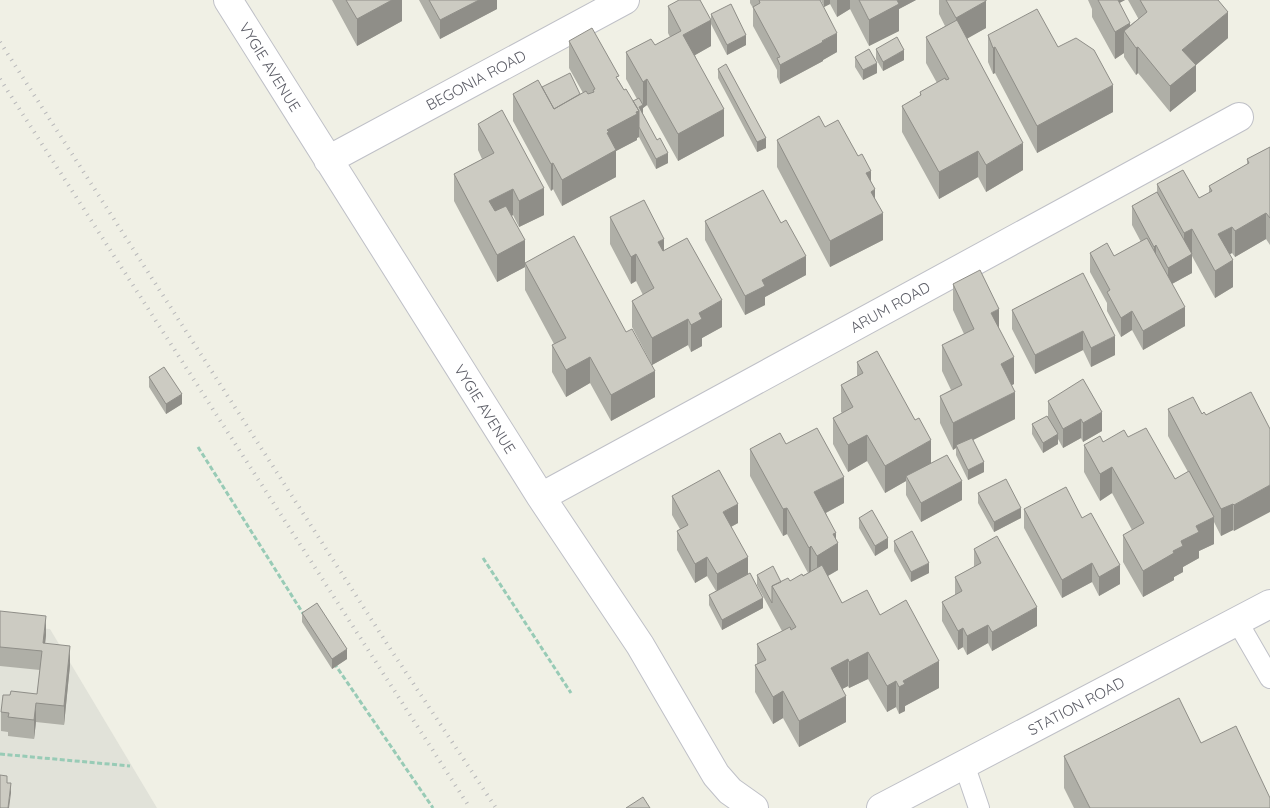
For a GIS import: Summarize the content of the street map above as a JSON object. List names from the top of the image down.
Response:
{
  "streets": {
    "street": [
      "VYGIE AVENUE",
      "BEGONIA ROAD",
      "ARUM ROAD",
      "STATION ROAD"
    ]
  },
  "crossings": [
    ["VYGIE AVENUE", "BEGONIA ROAD"],
    ["VYGIE AVENUE", "ARUM ROAD"]
  ]
}
